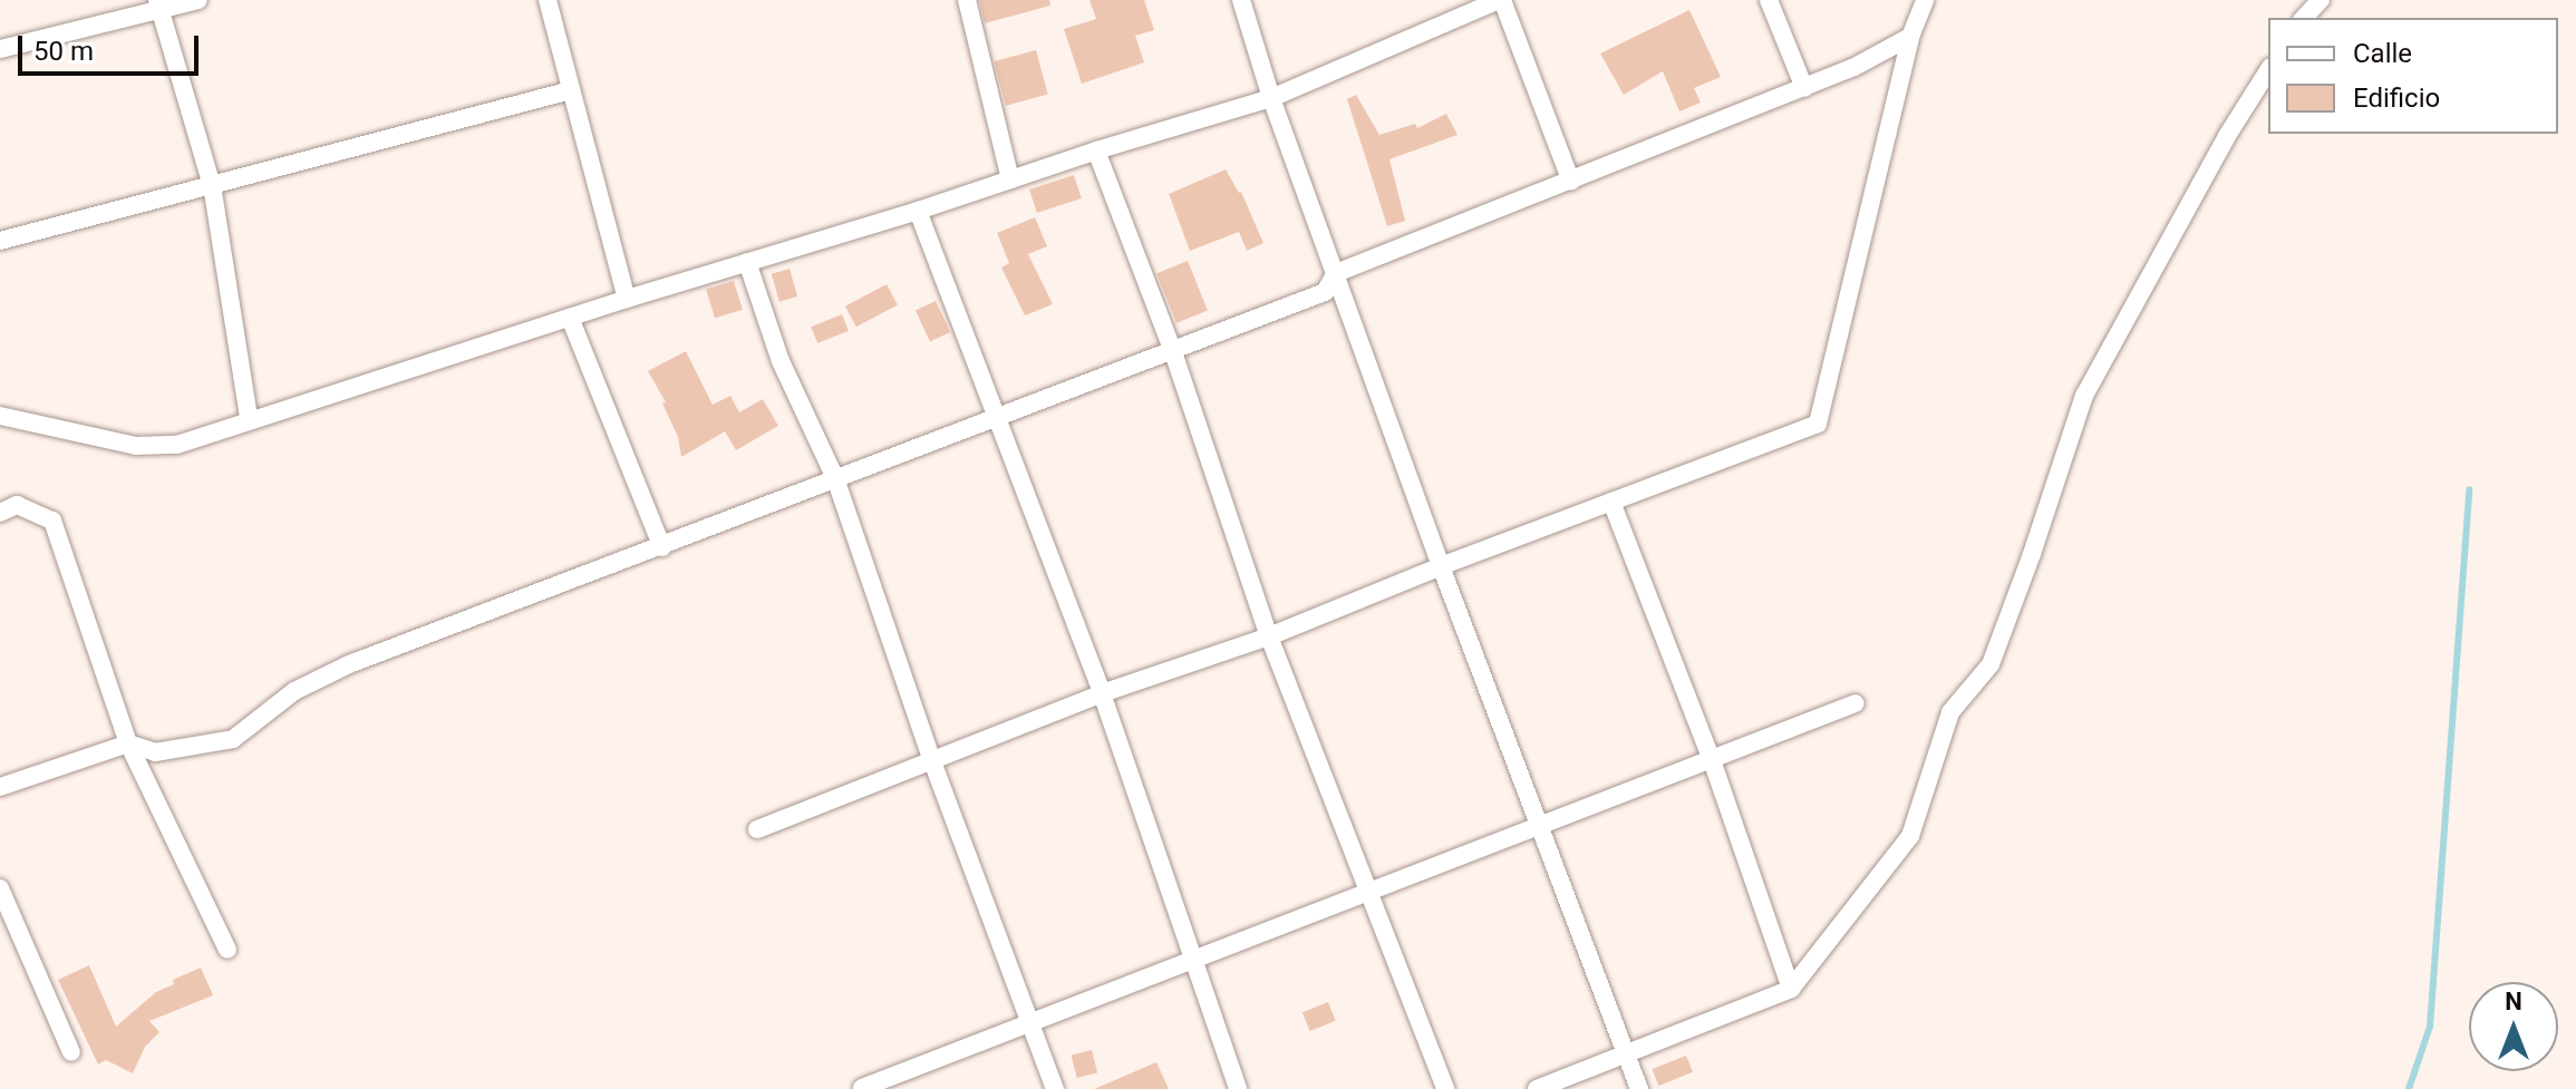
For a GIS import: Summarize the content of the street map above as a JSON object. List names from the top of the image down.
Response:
{
  "legend": ["Calle", "Edificio"],
  "scale_bar": "50 m",
  "north": "top"
}
